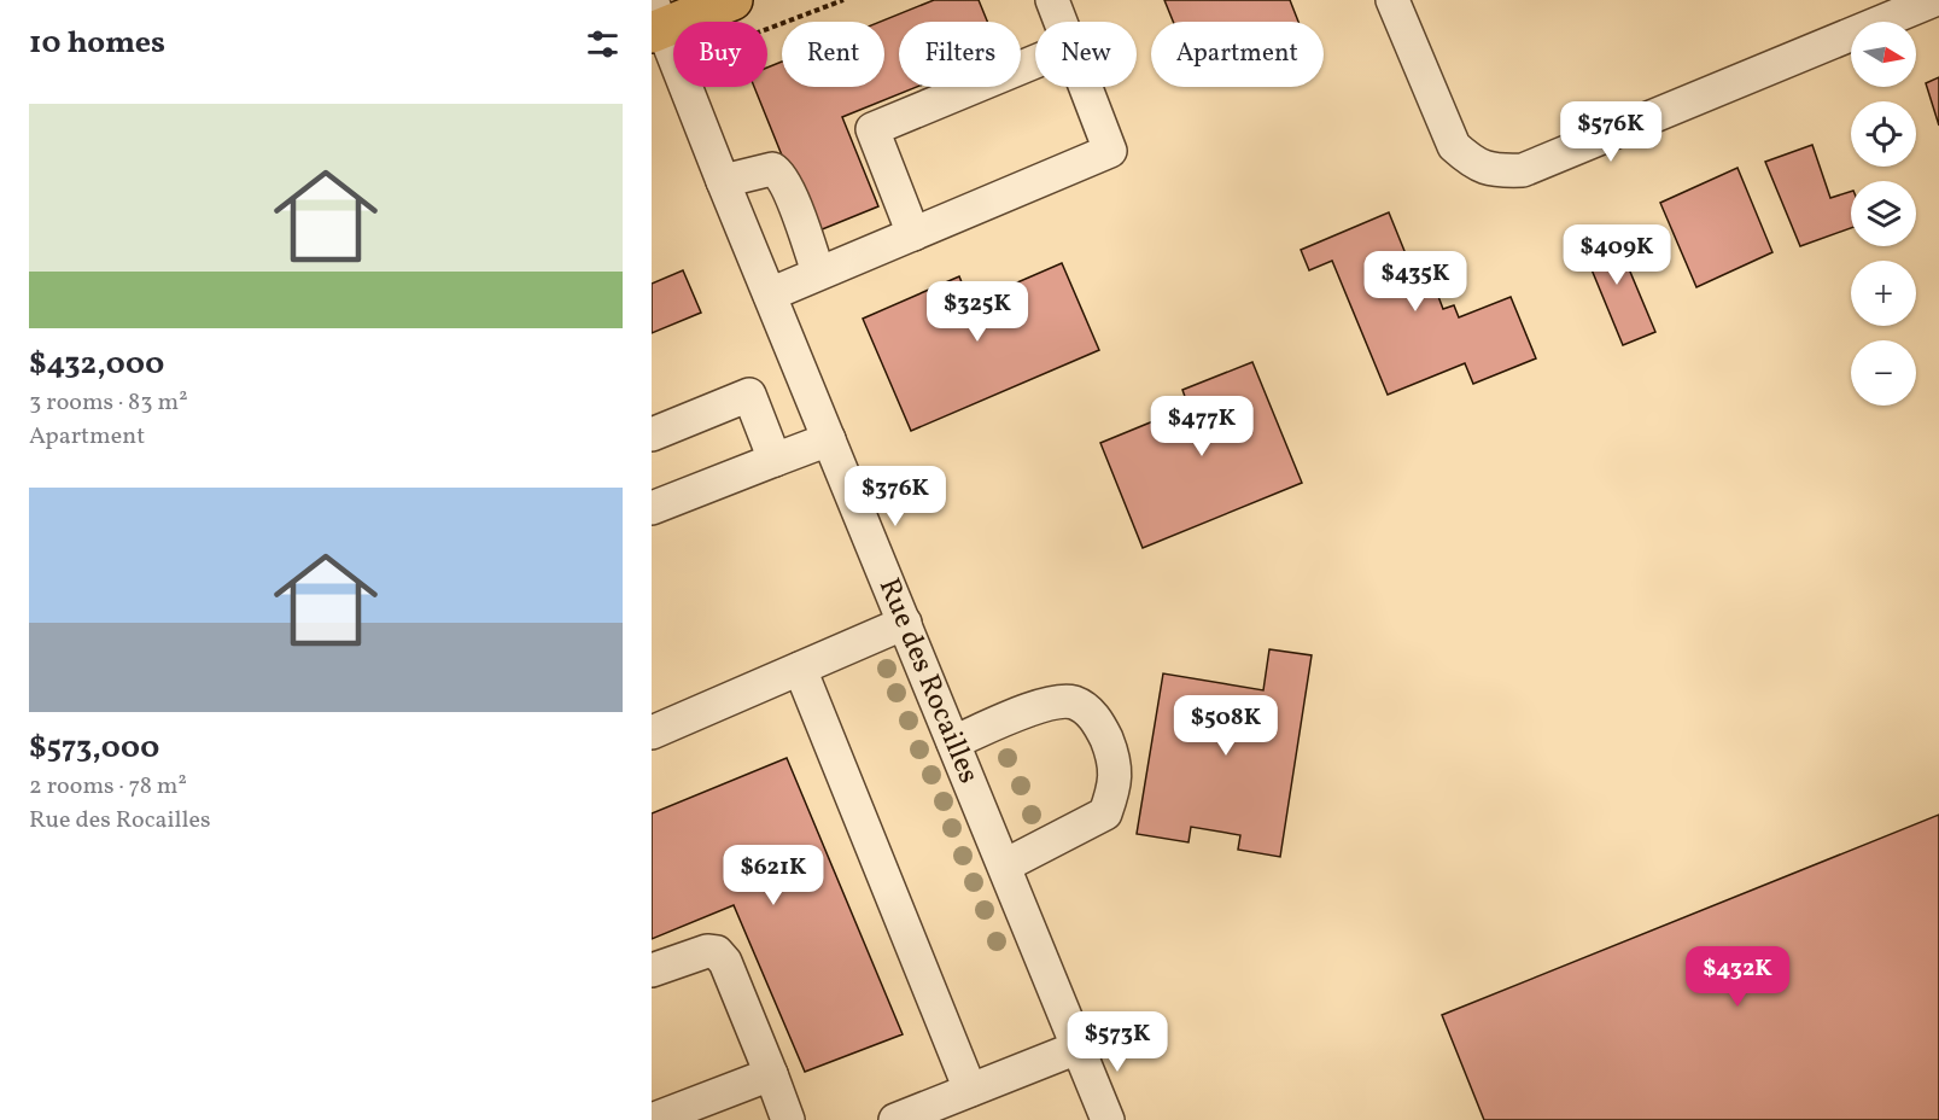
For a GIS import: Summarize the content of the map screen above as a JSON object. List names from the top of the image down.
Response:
{
  "streets": {
    "street": ["Rue des Rocailles"]
  },
  "north": "right",
  "page": {
    "heading": "10 homes",
    "map_buttons": ["+", "−"],
    "chip": [
      "Buy",
      "Rent",
      "Filters",
      "New",
      "Apartment"
    ],
    "list": [
      {
        "name": "$432,000",
        "note": "3 rooms · 83 m² · Apartment"
      },
      {
        "name": "$573,000",
        "note": "2 rooms · 78 m² · Rue des Rocailles"
      }
    ],
    "price": [
      "$576K",
      "$409K",
      "$435K",
      "$325K",
      "$477K",
      "$376K",
      "$508K",
      "$621K",
      "$432K",
      "$573K"
    ]
  }
}
